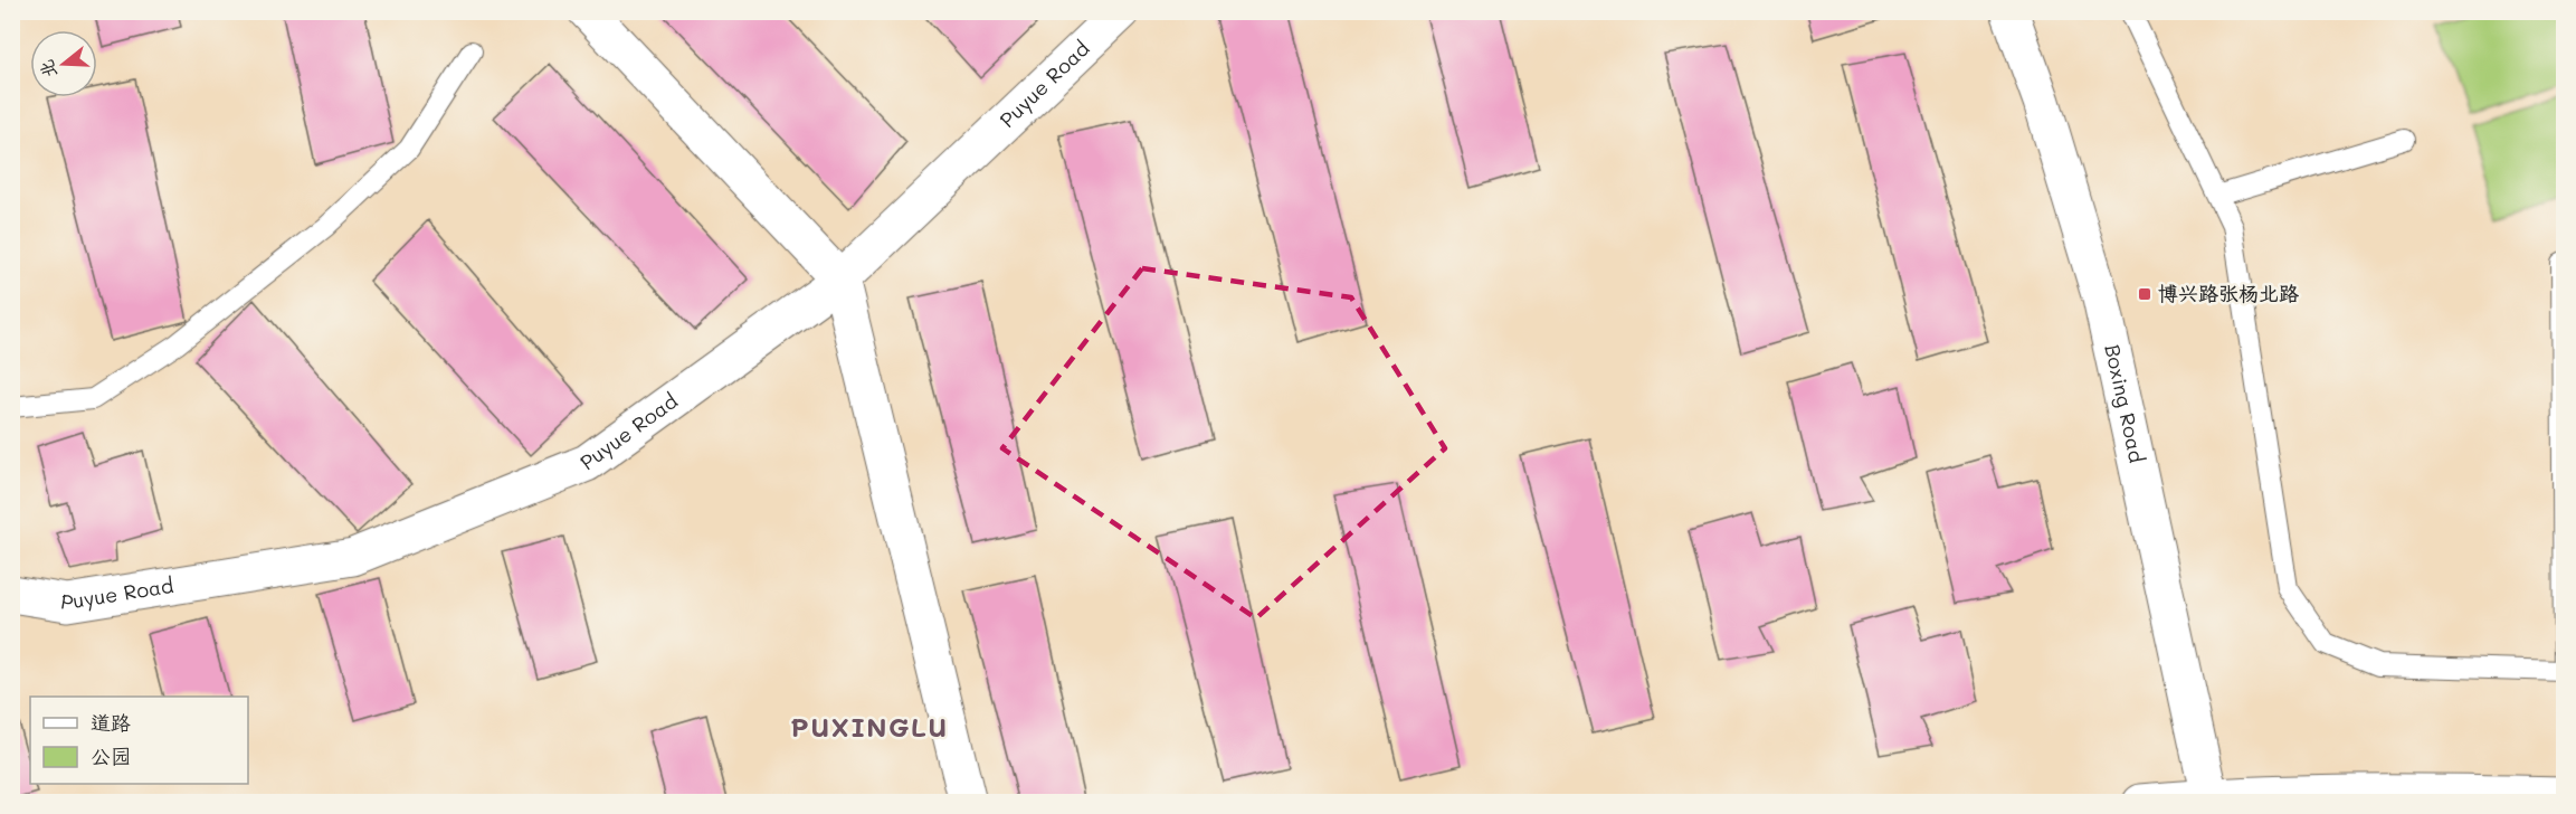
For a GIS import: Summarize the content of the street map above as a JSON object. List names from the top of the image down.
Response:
{
  "streets": {
    "street": ["Puyue Road", "Boxing Road"]
  },
  "districts": ["PUXINGLU"],
  "places": {
    "transit": ["博兴路张杨北路"]
  },
  "legend": ["道路", "公园"],
  "north": "left"
}
